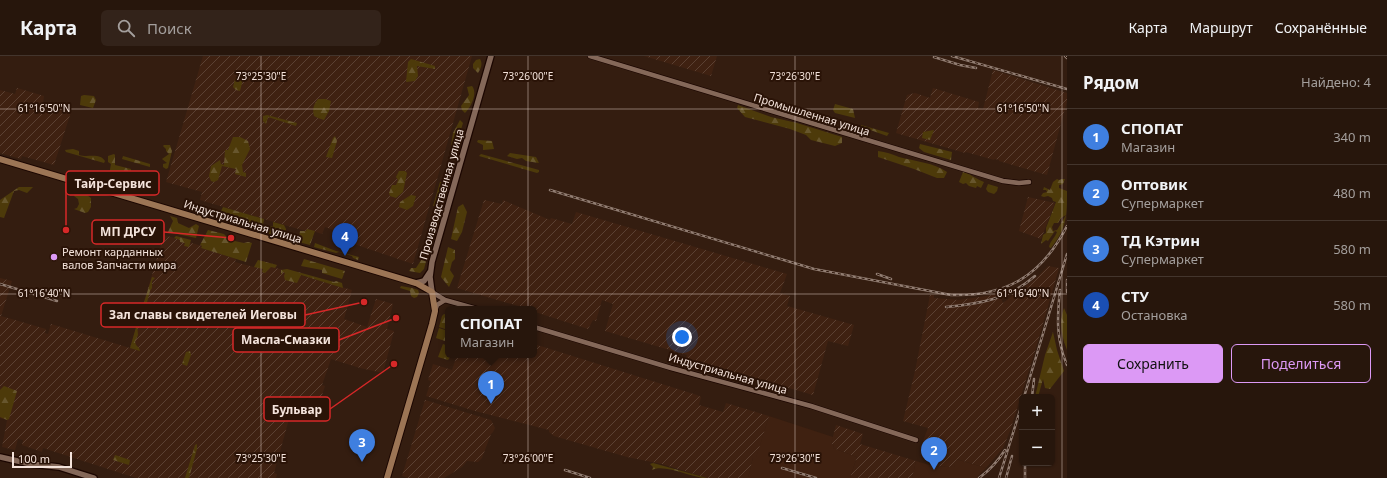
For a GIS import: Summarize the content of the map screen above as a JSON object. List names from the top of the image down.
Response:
{
  "streets": {
    "main road": ["Производственная улица", "Индустриальная улица"],
    "street": ["Промышленная улица"]
  },
  "crossings": [
    ["Производственная улица", "Индустриальная улица"]
  ],
  "places": [
    "Тайр-Сервис",
    "МП ДРСУ",
    "Ремонт карданных валов Запчасти мира",
    "Зал славы свидетелей Иеговы",
    "Масла-Смазки",
    "Бульвар"
  ],
  "scale_bar": "100 m",
  "page": {
    "header": "Карта",
    "search": "Поиск",
    "nav": ["Карта", "Маршрут", "Сохранённые"],
    "heading": ["Рядом", "Найдено: 4"],
    "list": [
      {
        "mark": "1",
        "name": "СПОПАТ",
        "note": "Магазин",
        "value": "340 m"
      },
      {
        "mark": "2",
        "name": "Оптовик",
        "note": "Супермаркет",
        "value": "480 m"
      },
      {
        "mark": "3",
        "name": "ТД Кэтрин",
        "note": "Супермаркет",
        "value": "580 m"
      },
      {
        "mark": "4",
        "name": "СТУ",
        "note": "Остановка",
        "value": "580 m"
      }
    ],
    "pins": [
      "4",
      "1",
      "3",
      "2"
    ],
    "popup": ["СПОПАТ", "Магазин"],
    "buttons": ["Сохранить", "Поделиться"],
    "map_buttons": ["+", "−"],
    "scale": "100 m"
  },
  "coordinates": [
    "73°25'30\"E",
    "73°26'00\"E",
    "73°26'30\"E",
    "61°16'50\"N",
    "61°16'40\"N"
  ]
}
